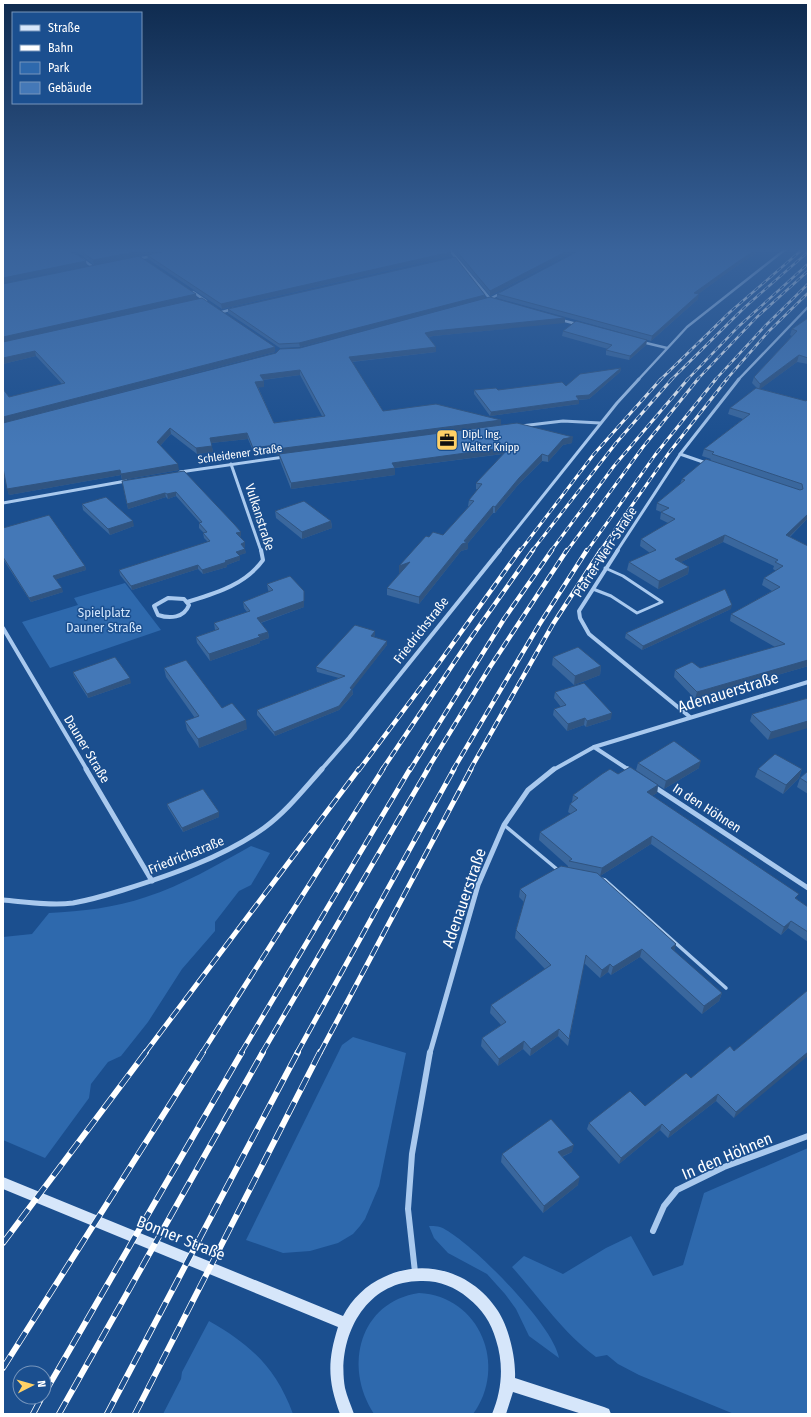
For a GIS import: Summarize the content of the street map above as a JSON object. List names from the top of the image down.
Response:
{
  "streets": {
    "main road": ["Bonner Straße"],
    "street": [
      "Schleidener Straße",
      "Vulkanstraße",
      "Pfarrer-Werr-Straße",
      "Friedrichstraße",
      "Adenauerstraße",
      "Dauner Straße",
      "In den Höhnen"
    ]
  },
  "crossings": [
    ["Schleidener Straße", "Vulkanstraße"],
    ["Pfarrer-Werr-Straße", "Adenauerstraße"],
    ["Friedrichstraße", "Dauner Straße"]
  ],
  "parks": ["Spielplatz Dauner Straße"],
  "places": {
    "office": ["Dipl. Ing. Walter Knipp"]
  },
  "legend": [
    "Straße",
    "Bahn",
    "Park",
    "Gebäude"
  ],
  "north": "right"
}
